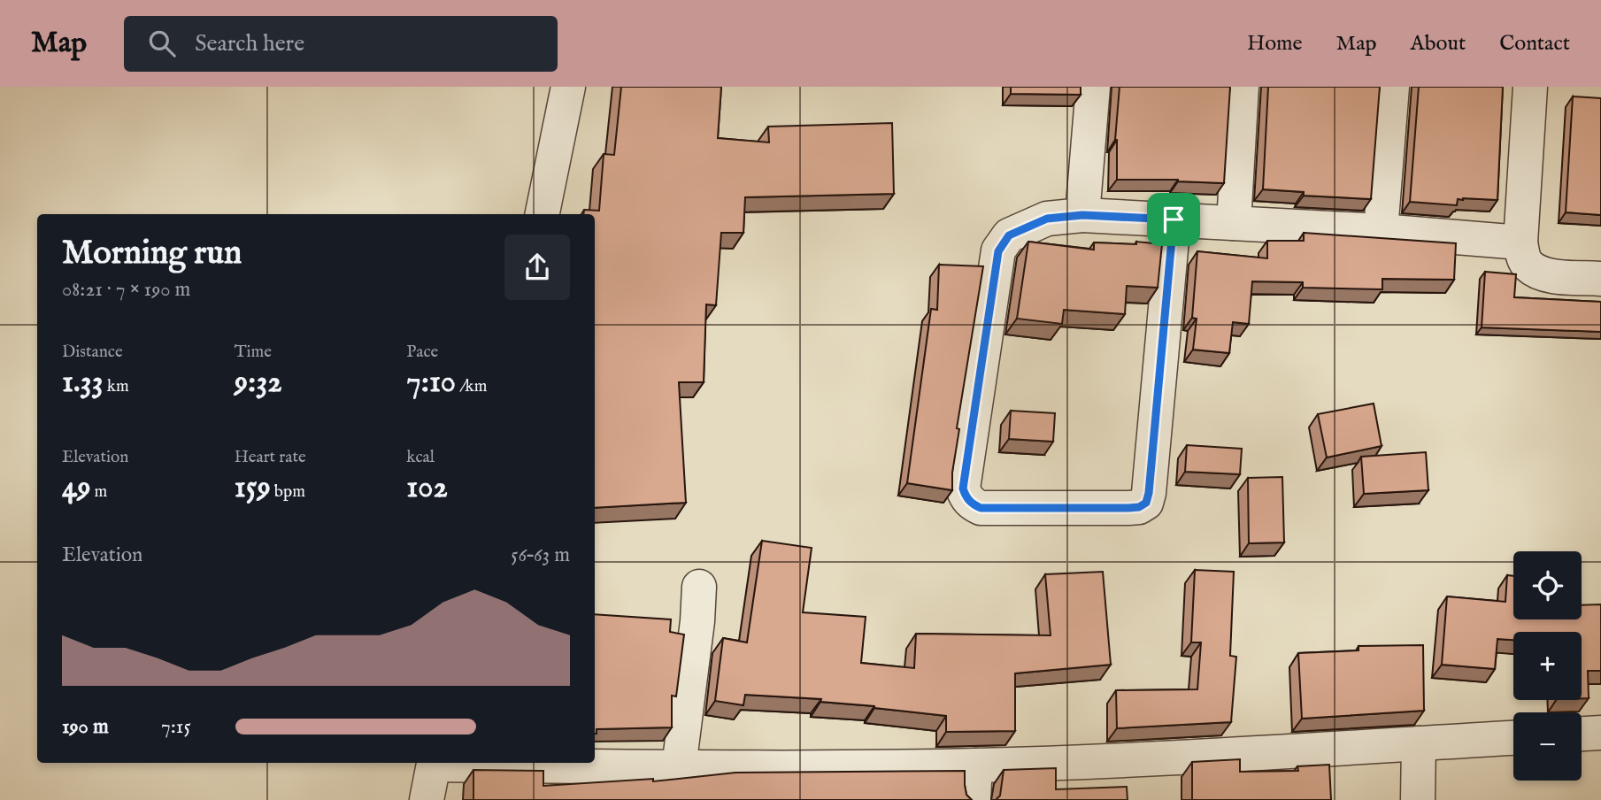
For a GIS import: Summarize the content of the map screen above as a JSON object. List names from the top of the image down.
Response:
{
  "page": {
    "header": "Map",
    "search": "Search here",
    "nav": [
      "Home",
      "Map",
      "About",
      "Contact"
    ],
    "heading": ["Morning run", "08:21 · 7 × 190 m"],
    "stats": [
      ["Distance", "1.33 km"],
      ["Time", "9:32"],
      ["Pace", "7:10 /km"],
      ["Elevation", "49 m"],
      ["Heart rate", "159 bpm"],
      ["kcal", "102"]
    ],
    "chart": ["Elevation", "56–63 m"],
    "map_buttons": ["+", "−"],
    "list": [
      {
        "name": "190 m",
        "note": "7:15"
      }
    ]
  }
}
